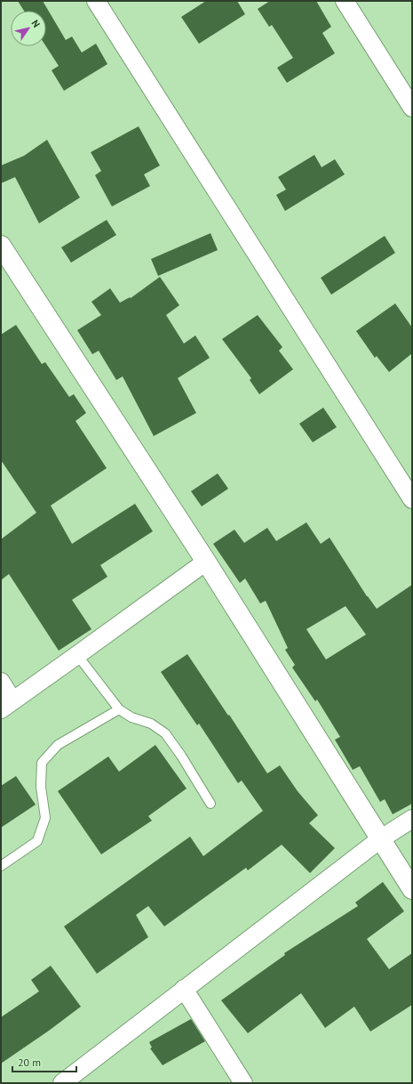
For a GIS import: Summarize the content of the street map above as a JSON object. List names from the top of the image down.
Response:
{
  "scale_bar": "20 m",
  "north": "top right"
}
